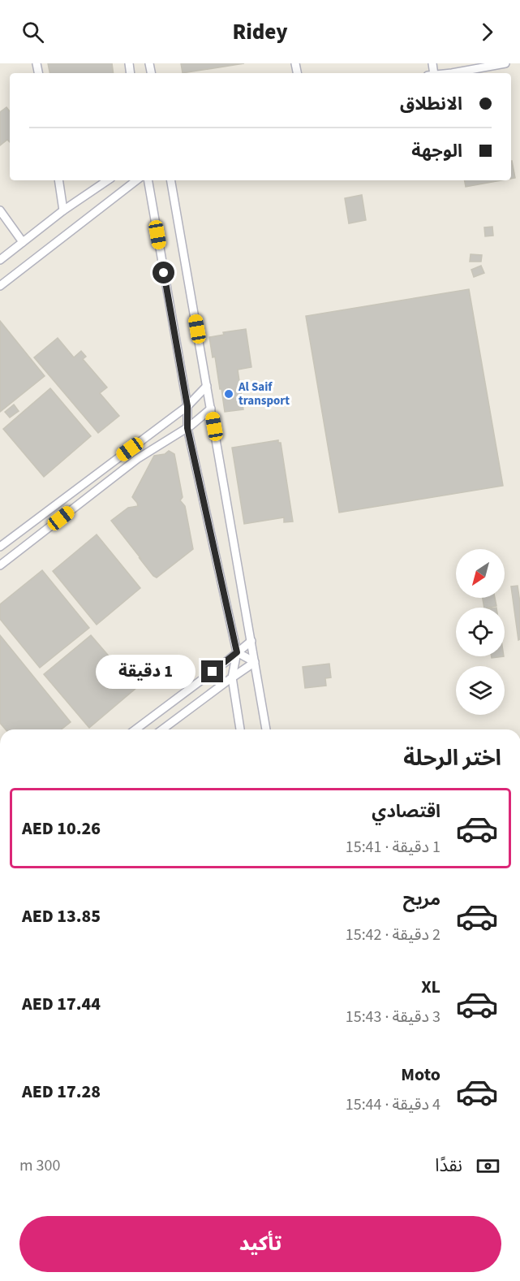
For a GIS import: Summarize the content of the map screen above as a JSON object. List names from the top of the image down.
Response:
{
  "places": ["Al Saif transport"],
  "north": "bottom left",
  "page": {
    "header": "Ridey",
    "banner": ["الانطلاق", "الوجهة"],
    "bubble": "1 دقيقة",
    "heading": "اختر الرحلة",
    "list": [
      {
        "name": "اقتصادي",
        "note": "1 دقيقة · 15:41",
        "value": "AED 10.26"
      },
      {
        "name": "مريح",
        "note": "2 دقيقة · 15:42",
        "value": "AED 13.85"
      },
      {
        "name": "XL",
        "note": "3 دقيقة · 15:43",
        "value": "AED 17.44"
      },
      {
        "name": "Moto",
        "note": "4 دقيقة · 15:44",
        "value": "AED 17.28"
      }
    ],
    "pay": ["نقدًا", "300 m"],
    "buttons": "تأكيد"
  }
}
